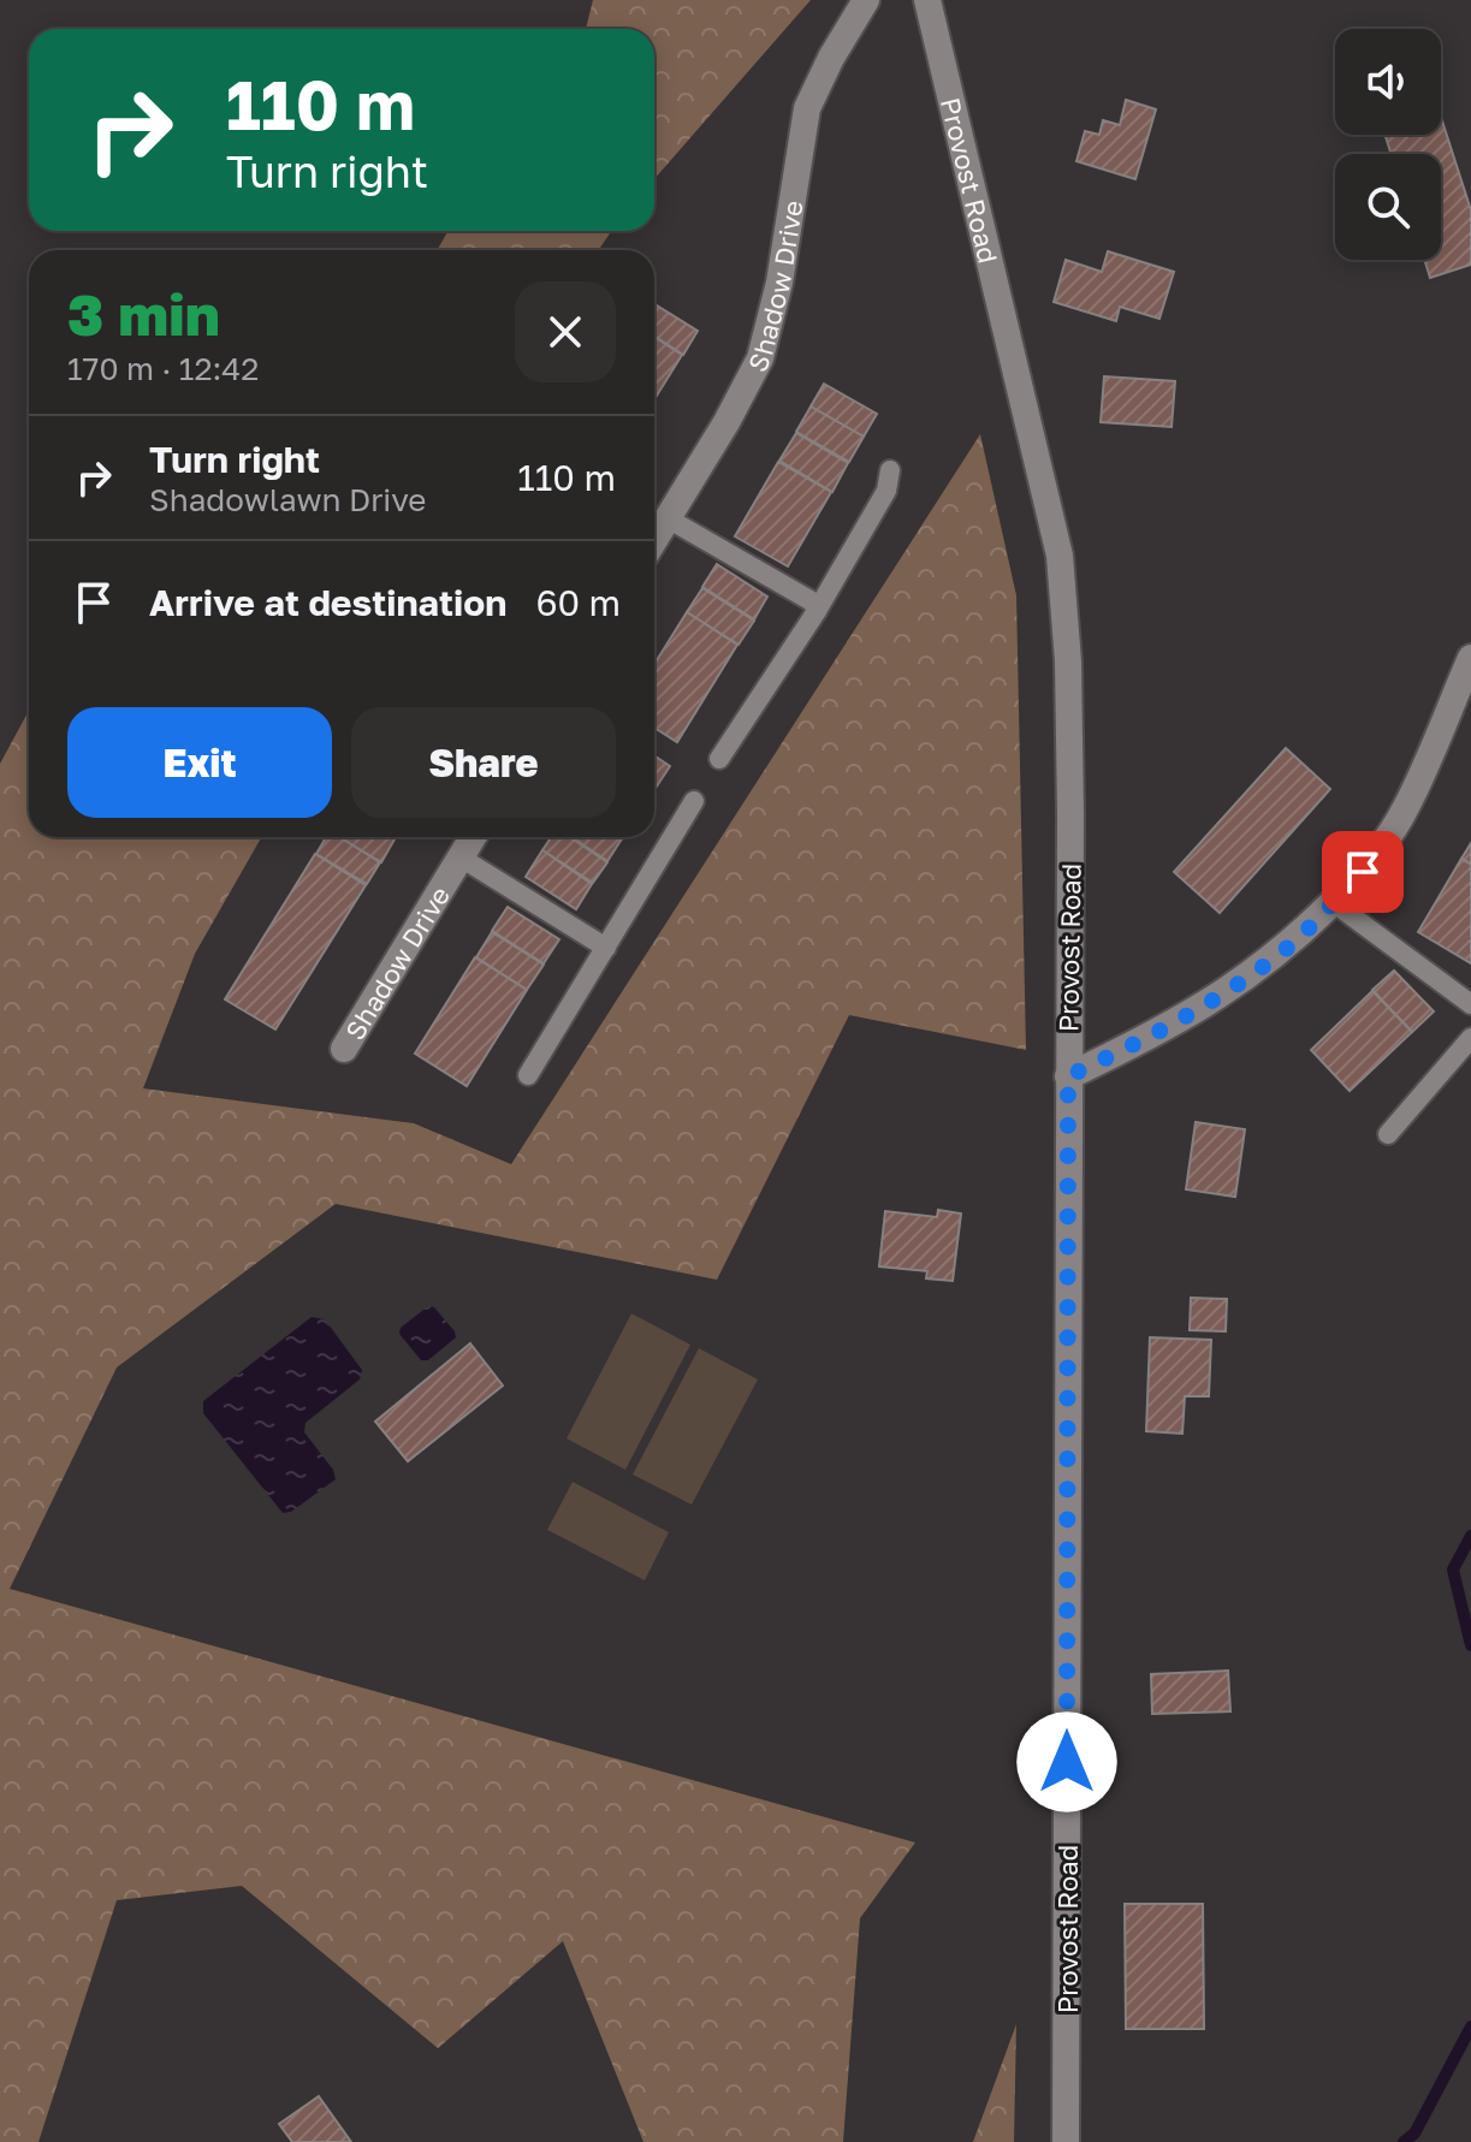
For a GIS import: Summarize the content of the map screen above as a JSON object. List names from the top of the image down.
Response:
{
  "streets": {
    "street": ["Provost Road", "Shadow Drive"]
  },
  "page": {
    "turn": ["110 m", "Turn right"],
    "heading": ["3 min", "170 m · 12:42"],
    "list": [
      {
        "name": "Turn right",
        "note": "Shadowlawn Drive",
        "value": "110 m"
      },
      {
        "name": "Arrive at destination",
        "value": "60 m"
      }
    ],
    "buttons": ["Exit", "Share"]
  }
}
